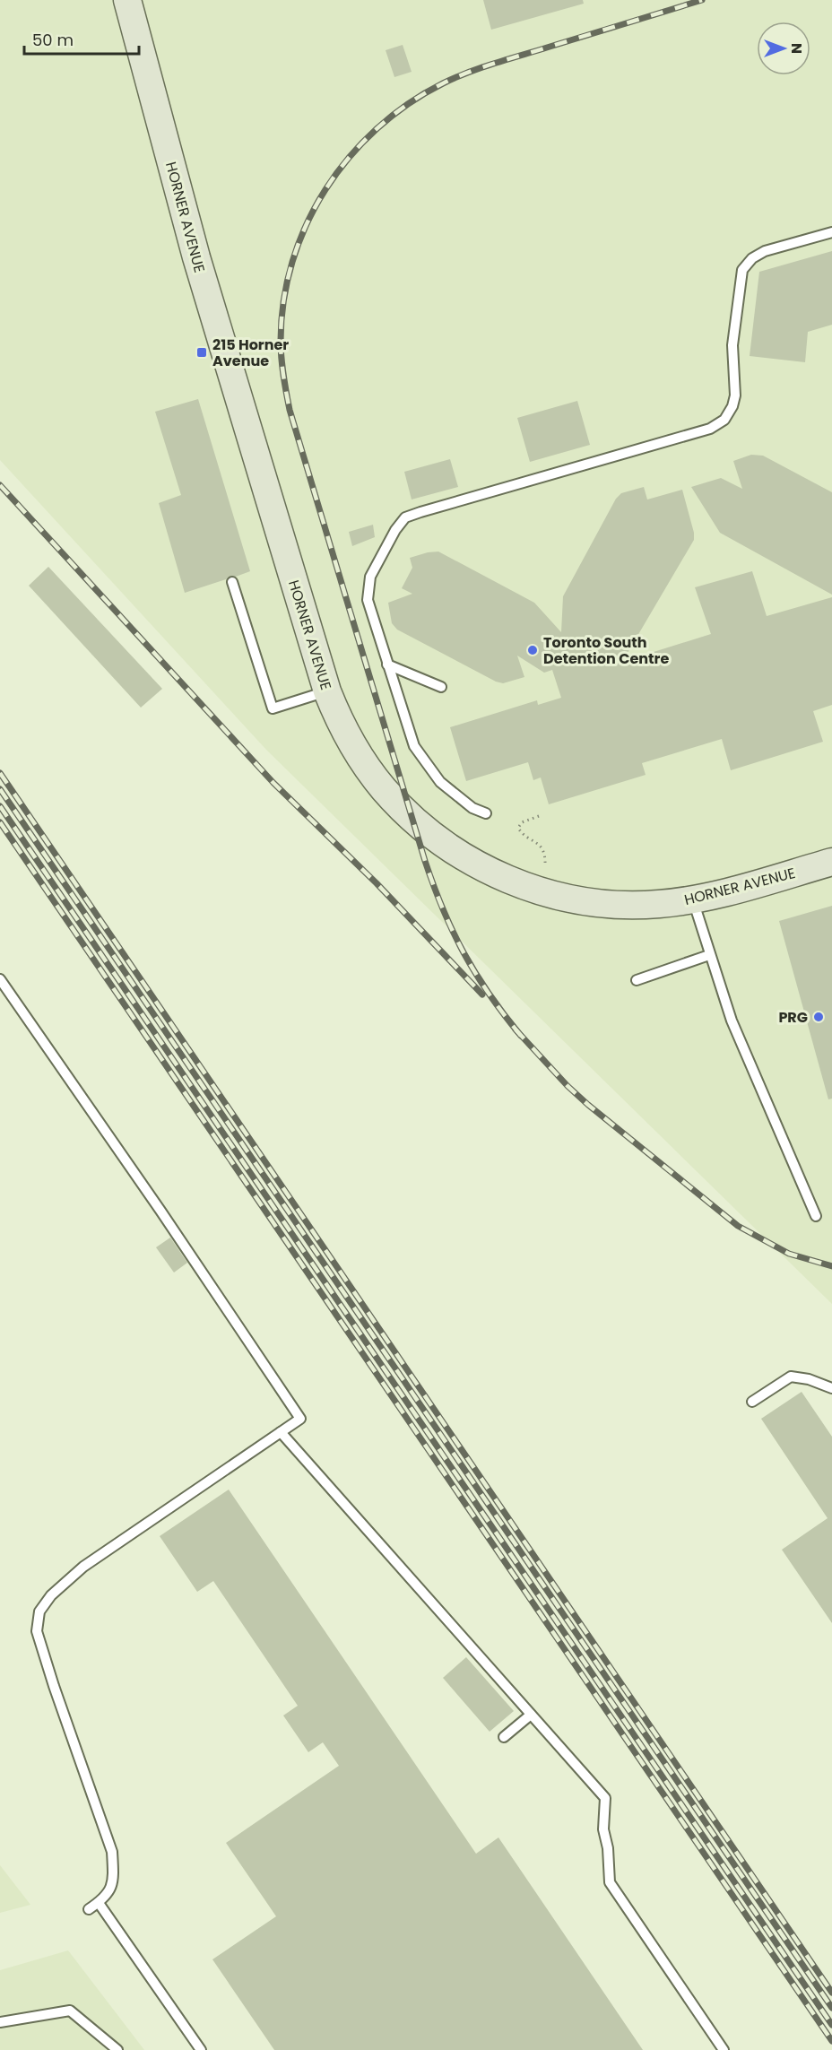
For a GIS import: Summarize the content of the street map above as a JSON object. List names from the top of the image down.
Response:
{
  "streets": {
    "main road": ["HORNER AVENUE"]
  },
  "places": {
    "transit": ["215 Horner Avenue"],
    "other": ["Toronto South Detention Centre", "PRG"]
  },
  "scale_bar": "50 m",
  "north": "right"
}
